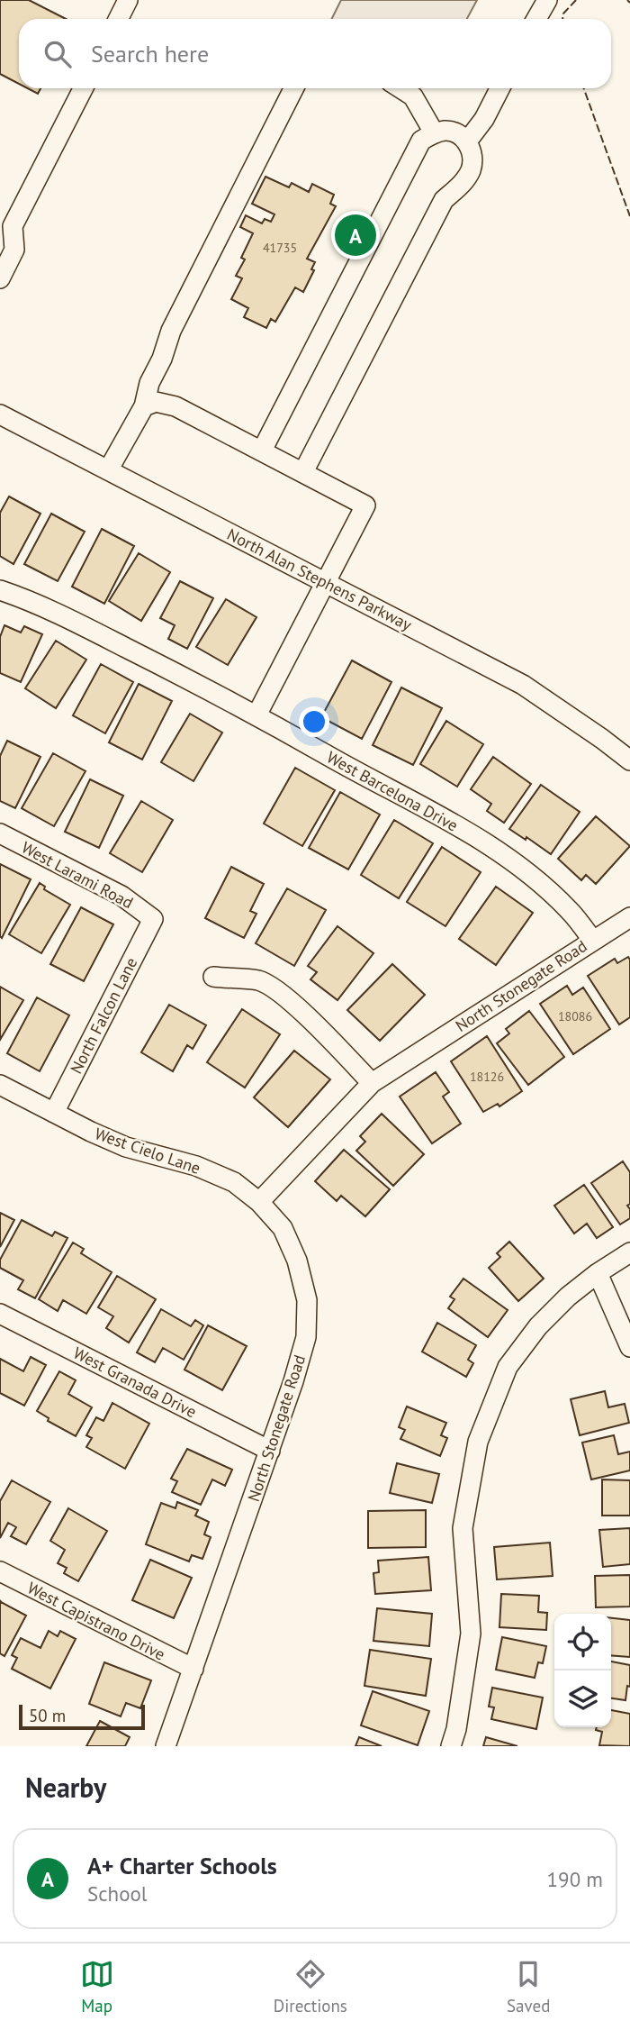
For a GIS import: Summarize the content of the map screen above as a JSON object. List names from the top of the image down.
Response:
{
  "streets": {
    "street": [
      "North Alan Stephens Parkway",
      "West Barcelona Drive",
      "West Larami Road",
      "North Stonegate Road",
      "North Falcon Lane",
      "West Cielo Lane",
      "West Granada Drive",
      "West Capistrano Drive"
    ]
  },
  "crossings": [
    ["West Barcelona Drive", "North Stonegate Road"],
    ["West Larami Road", "North Falcon Lane"],
    ["North Stonegate Road", "West Cielo Lane"],
    ["North Stonegate Road", "West Granada Drive"],
    ["North Stonegate Road", "West Capistrano Drive"],
    ["North Falcon Lane", "West Cielo Lane"]
  ],
  "house_numbers": ["41735", "18086", "18126"],
  "scale_bar": "50 m",
  "page": {
    "search": "Search here",
    "pins": "A",
    "scale": "50 m",
    "heading": "Nearby",
    "list": [
      {
        "mark": "A",
        "name": "A+ Charter Schools",
        "note": "School",
        "value": "190 m"
      }
    ],
    "nav": ["Map", "Directions", "Saved"]
  }
}
